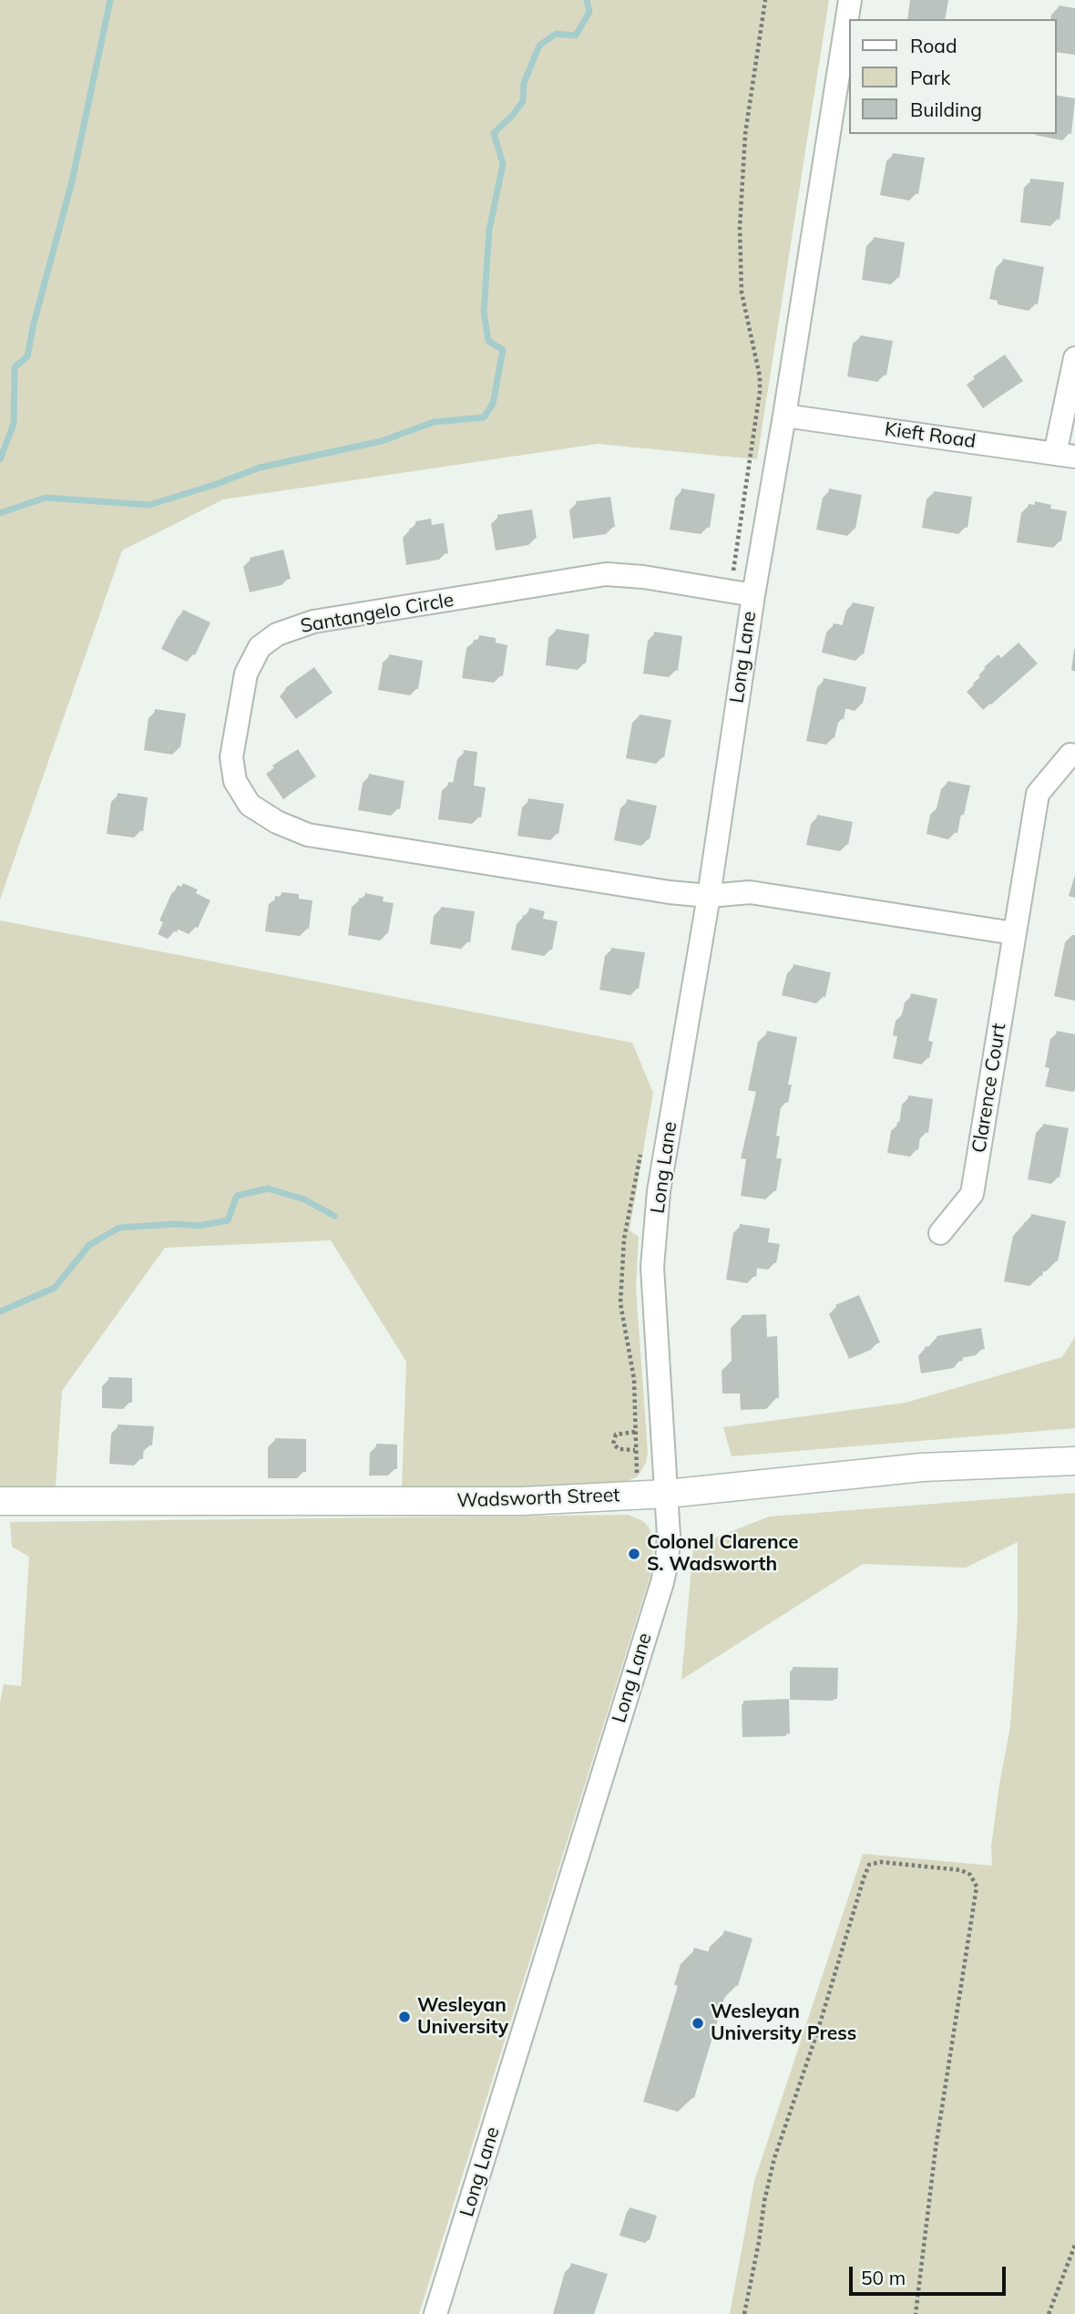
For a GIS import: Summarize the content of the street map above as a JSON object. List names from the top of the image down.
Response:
{
  "streets": {
    "street": [
      "Kieft Road",
      "Santangelo Circle",
      "Long Lane",
      "Clarence Court",
      "Wadsworth Street"
    ]
  },
  "crossings": [
    ["Kieft Road", "Long Lane"],
    ["Santangelo Circle", "Long Lane"],
    ["Long Lane", "Wadsworth Street"]
  ],
  "places": ["Colonel Clarence S. Wadsworth", "Wesleyan University", "Wesleyan University Press"],
  "legend": ["Road", "Park", "Building"],
  "scale_bar": "50 m"
}
